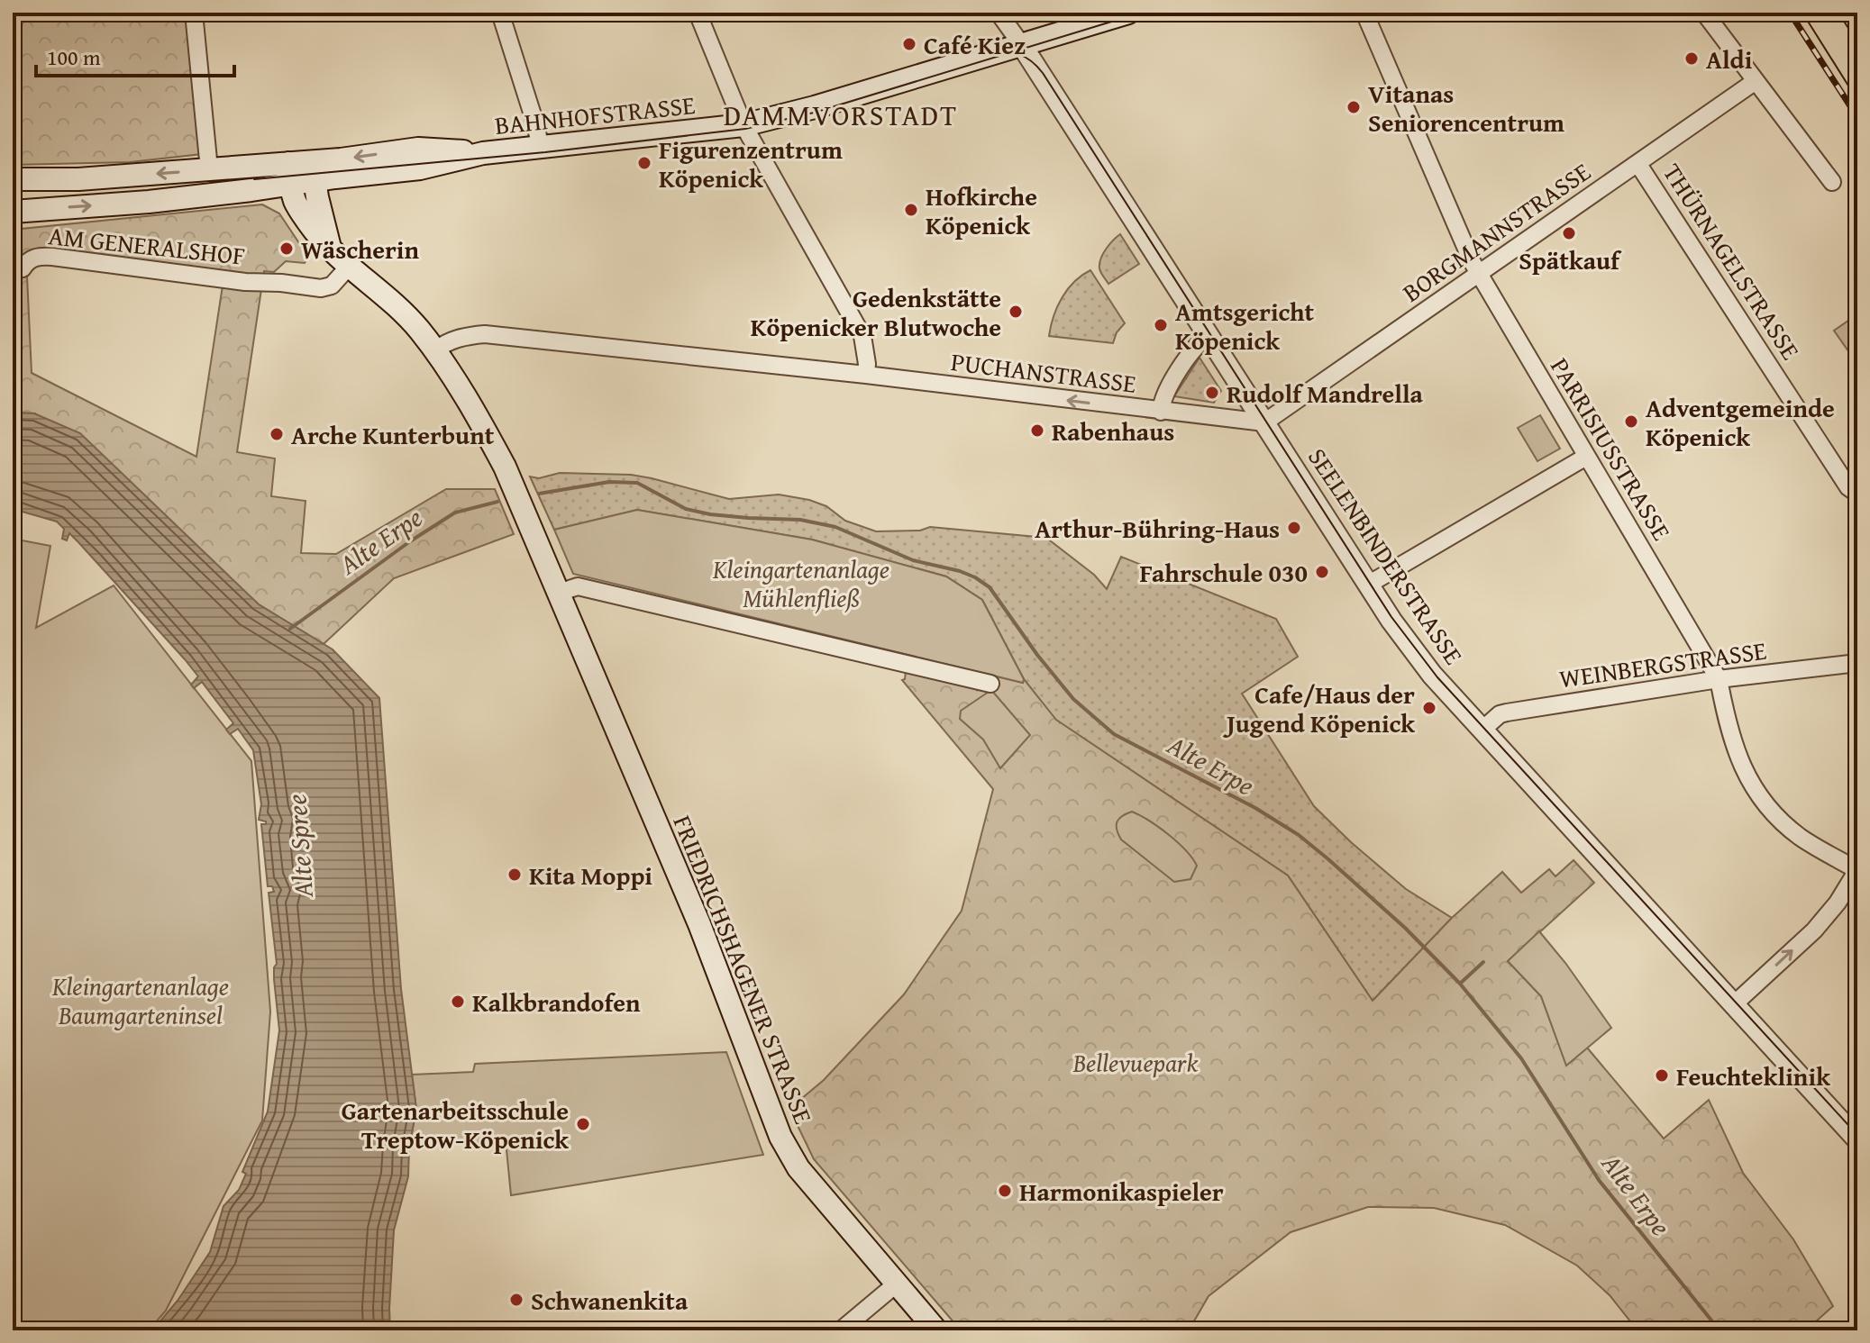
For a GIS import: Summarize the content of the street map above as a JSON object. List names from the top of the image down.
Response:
{
  "streets": {
    "main road": ["BAHNHOFSTRASSE", "FRIEDRICHSHAGENER STRASSE"],
    "street": [
      "BORGMANNSTRASSE",
      "AM GENERALSHOF",
      "THÜRNAGELSTRASSE",
      "PUCHANSTRASSE",
      "PARRISIUSSTRASSE",
      "SEELENBINDERSTRASSE",
      "WEINBERGSTRASSE"
    ]
  },
  "crossings": [
    ["BAHNHOFSTRASSE", "SEELENBINDERSTRASSE"],
    ["BAHNHOFSTRASSE", "FRIEDRICHSHAGENER STRASSE"],
    ["BORGMANNSTRASSE", "THÜRNAGELSTRASSE"],
    ["BORGMANNSTRASSE", "PUCHANSTRASSE"],
    ["BORGMANNSTRASSE", "PARRISIUSSTRASSE"],
    ["BORGMANNSTRASSE", "SEELENBINDERSTRASSE"],
    ["AM GENERALSHOF", "FRIEDRICHSHAGENER STRASSE"],
    ["PUCHANSTRASSE", "SEELENBINDERSTRASSE"],
    ["PUCHANSTRASSE", "FRIEDRICHSHAGENER STRASSE"],
    ["PARRISIUSSTRASSE", "WEINBERGSTRASSE"],
    ["SEELENBINDERSTRASSE", "WEINBERGSTRASSE"]
  ],
  "one_way": ["PUCHANSTRASSE"],
  "districts": ["DAMMVORSTADT"],
  "water": ["Alte Erpe", "Alte Spree"],
  "parks": ["Kleingartenanlage Mühlenfließ", "Kleingartenanlage Baumgarteninsel", "Bellevuepark"],
  "places": [
    "Café Kiez",
    "Aldi",
    "Vitanas Seniorencentrum",
    "Figurenzentrum Köpenick",
    "Hofkirche Köpenick",
    "Spätkauf",
    "Wäscherin",
    "Gedenkstätte Köpenicker Blutwoche",
    "Amtsgericht Köpenick",
    "Rudolf Mandrella",
    "Adventgemeinde Köpenick",
    "Rabenhaus",
    "Arche Kunterbunt",
    "Arthur-Bühring-Haus",
    "Fahrschule 030",
    "Cafe/Haus der Jugend Köpenick",
    "Kita Moppi",
    "Kalkbrandofen",
    "Feuchteklinik",
    "Gartenarbeitsschule Treptow-Köpenick",
    "Harmonikaspieler",
    "Schwanenkita"
  ],
  "scale_bar": "100 m"
}
